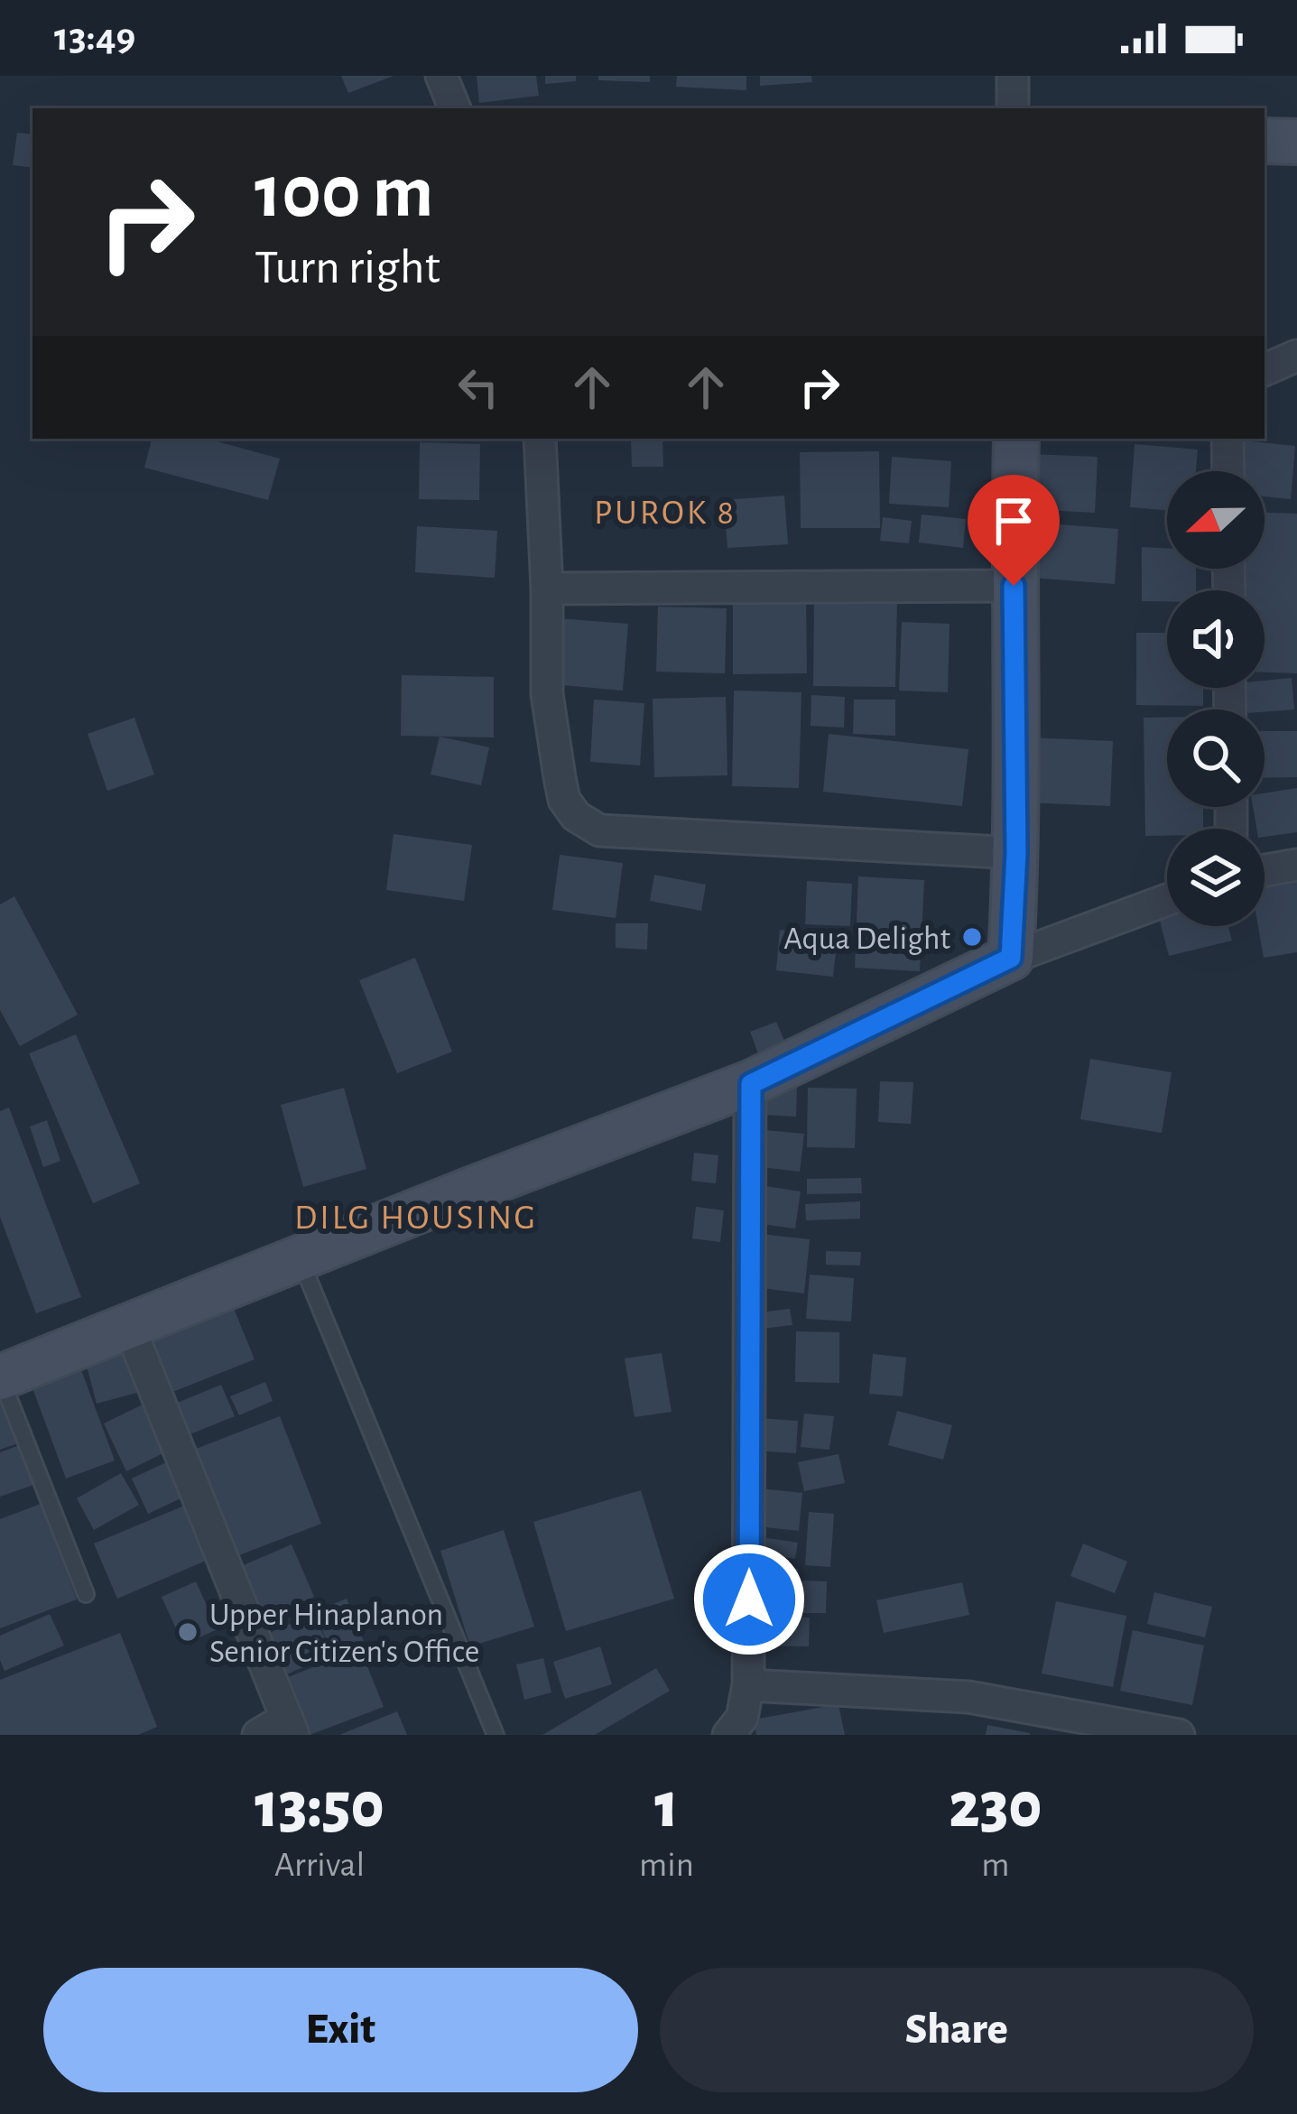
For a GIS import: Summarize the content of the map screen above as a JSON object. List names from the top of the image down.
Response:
{
  "districts": ["PUROK 8", "DILG HOUSING"],
  "places": ["Aqua Delight", "Upper Hinaplanon Senior Citizen's Office"],
  "north": "left",
  "page": {
    "status": "13:49",
    "turn": ["100 m", "Turn right"],
    "eta": [
      "13:50",
      "Arrival",
      "1",
      "min",
      "230",
      "m"
    ],
    "buttons": ["Exit", "Share"]
  }
}
